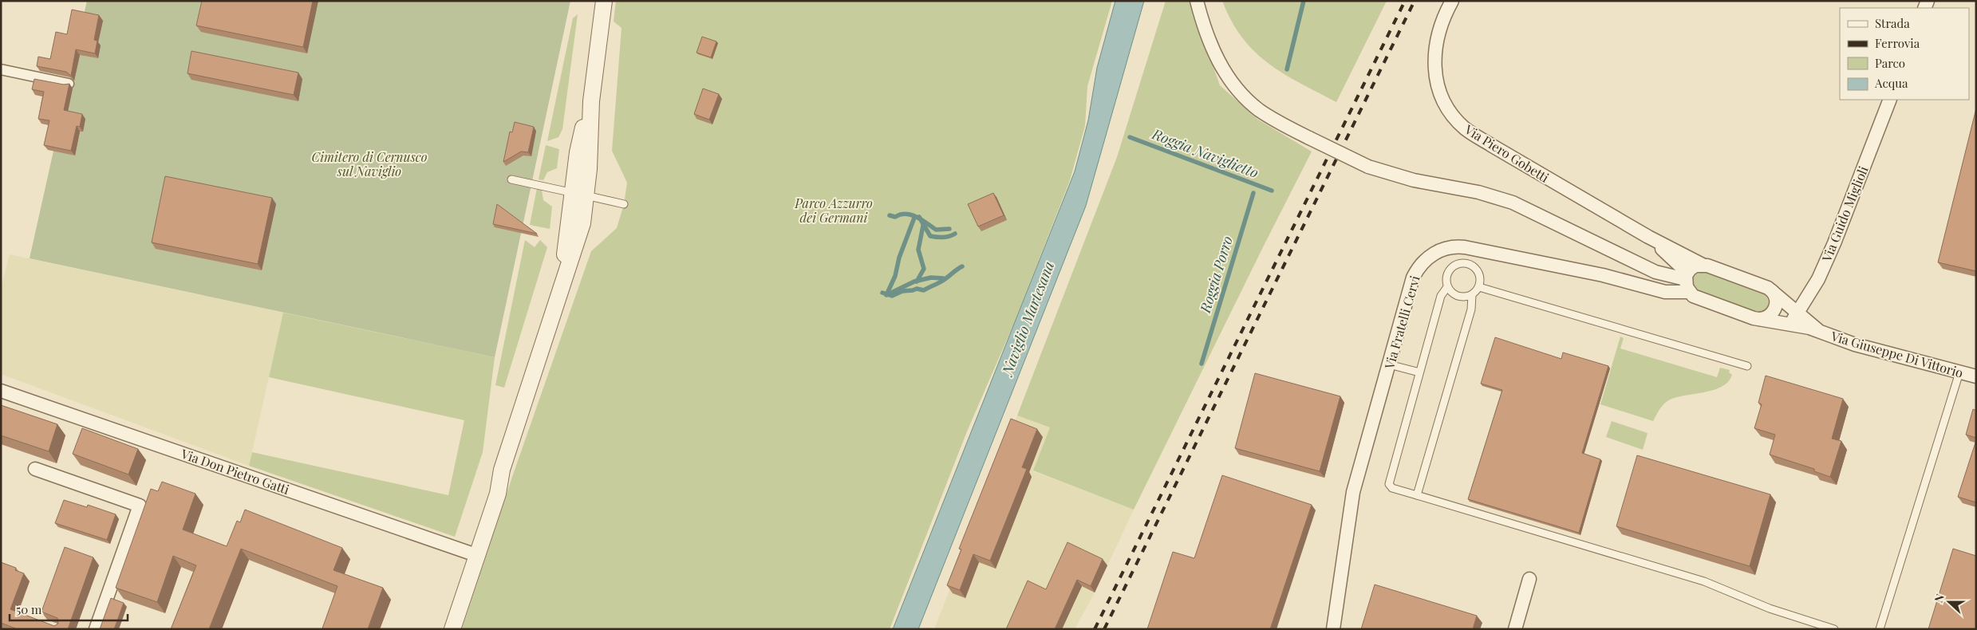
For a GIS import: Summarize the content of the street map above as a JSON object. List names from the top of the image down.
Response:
{
  "streets": {
    "street": [
      "Via Piero Gobetti",
      "Via Guido Miglioli",
      "Via Fratelli Cervi",
      "Via Giuseppe Di Vittorio",
      "Via Don Pietro Gatti"
    ]
  },
  "crossings": [
    ["Via Piero Gobetti", "Via Fratelli Cervi"],
    ["Via Piero Gobetti", "Via Giuseppe Di Vittorio"],
    ["Via Guido Miglioli", "Via Giuseppe Di Vittorio"],
    ["Via Fratelli Cervi", "Via Giuseppe Di Vittorio"]
  ],
  "water": ["Roggia Naviglietto", "Roggia Porro", "Naviglio Martesana"],
  "parks": ["Cimitero di Cernusco sul Naviglio", "Parco Azzurro dei Germani"],
  "legend": [
    "Strada",
    "Ferrovia",
    "Parco",
    "Acqua"
  ],
  "scale_bar": "50 m",
  "north": "left"
}
